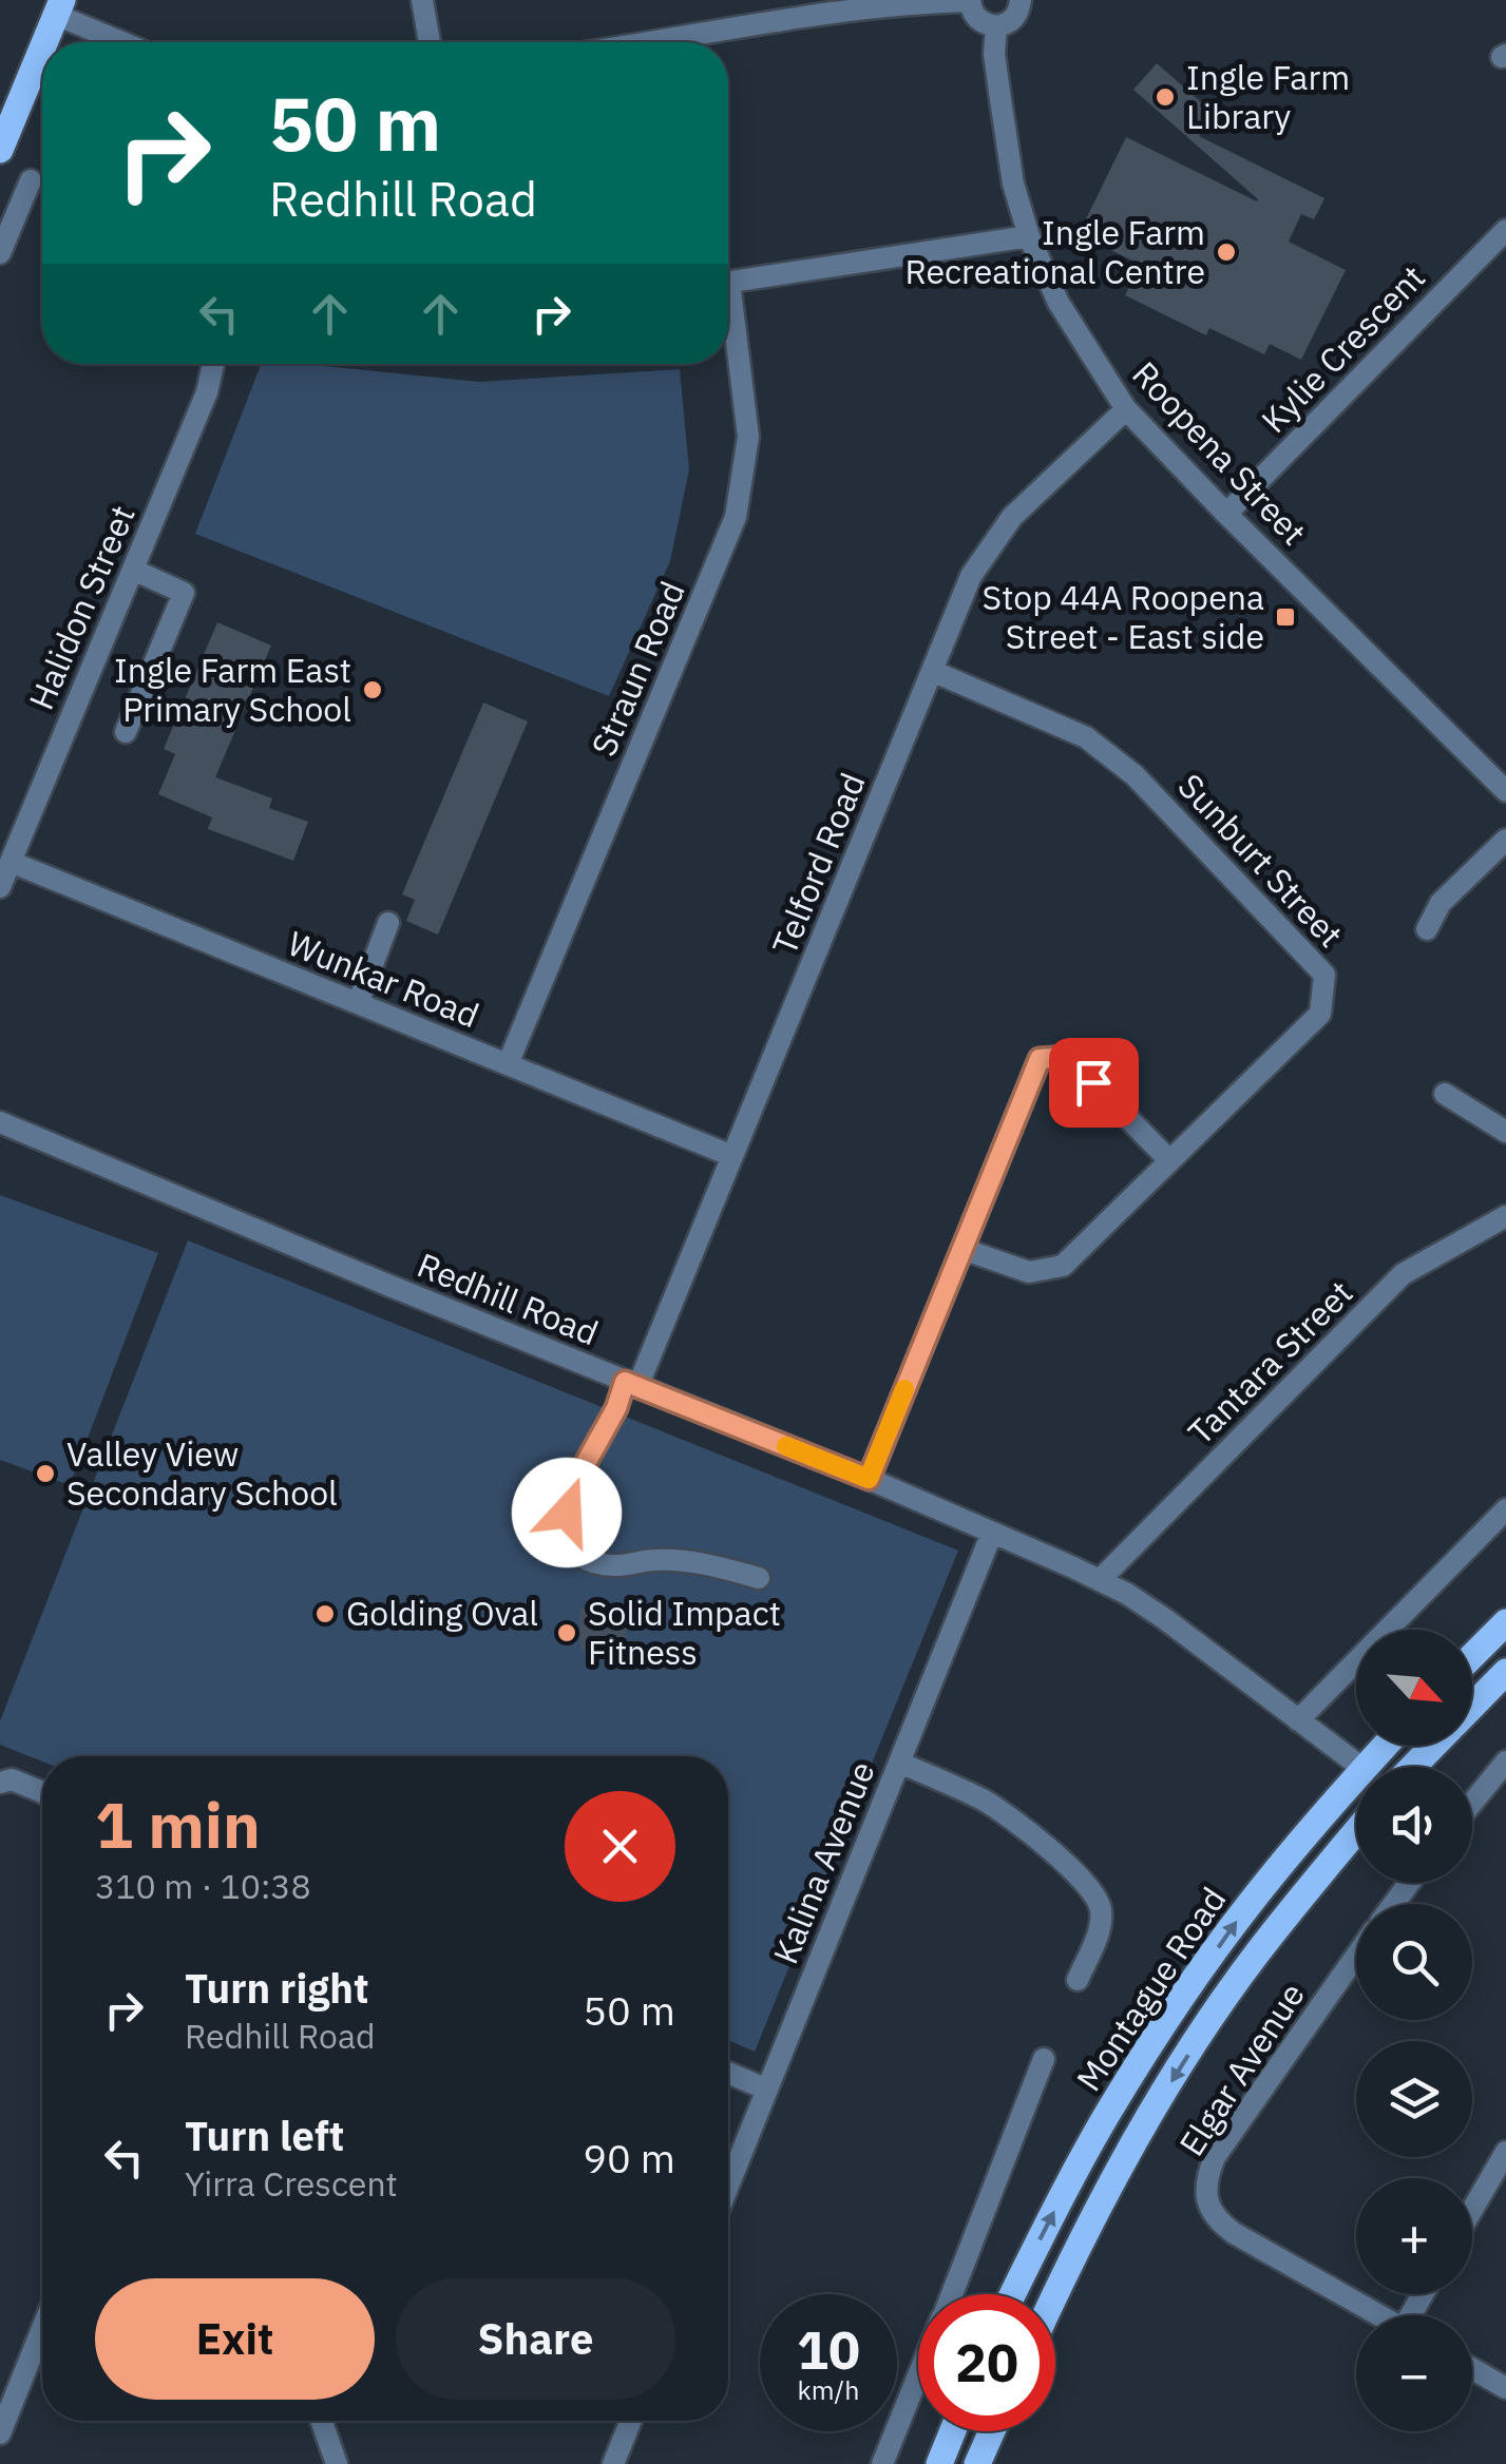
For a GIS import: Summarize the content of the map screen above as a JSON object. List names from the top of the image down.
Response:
{
  "streets": {
    "main road": ["Montague Road"],
    "street": [
      "Kylie Crescent",
      "Roopena Street",
      "Halidon Street",
      "Straun Road",
      "Sunburt Street",
      "Telford Road",
      "Wunkar Road",
      "Redhill Road",
      "Tantara Street",
      "Kalina Avenue",
      "Elgar Avenue"
    ]
  },
  "crossings": [
    ["Kylie Crescent", "Roopena Street"],
    ["Roopena Street", "Telford Road"],
    ["Halidon Street", "Wunkar Road"],
    ["Straun Road", "Wunkar Road"],
    ["Sunburt Street", "Telford Road"],
    ["Telford Road", "Wunkar Road"],
    ["Telford Road", "Redhill Road"],
    ["Redhill Road", "Tantara Street"],
    ["Redhill Road", "Kalina Avenue"]
  ],
  "places": {
    "other": [
      "Ingle Farm Library",
      "Ingle Farm Recreational Centre",
      "Ingle Farm East Primary School",
      "Valley View Secondary School",
      "Golding Oval",
      "Solid Impact Fitness"
    ],
    "transit": ["Stop 44A Roopena Street - East side"]
  },
  "north": "bottom right",
  "page": {
    "turn": ["50 m", "Redhill Road"],
    "map_buttons": ["+", "−"],
    "heading": ["1 min", "310 m · 10:38"],
    "list": [
      {
        "name": "Turn right",
        "note": "Redhill Road",
        "value": "50 m"
      },
      {
        "name": "Turn left",
        "note": "Yirra Crescent",
        "value": "90 m"
      }
    ],
    "buttons": ["Exit", "Share"],
    "speed": "10 km/h",
    "limit": "20"
  }
}
